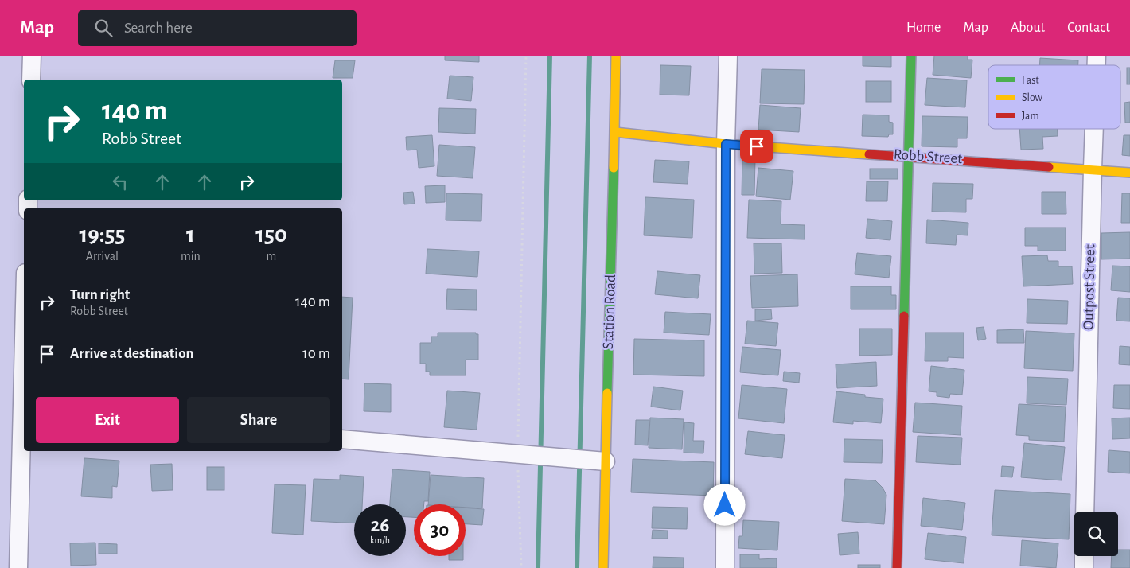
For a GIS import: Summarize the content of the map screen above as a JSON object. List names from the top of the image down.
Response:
{
  "streets": {
    "street": ["Robb Street", "Outpost Street", "Station Road"]
  },
  "crossings": [
    ["Robb Street", "Outpost Street"],
    ["Robb Street", "Station Road"]
  ],
  "legend": ["Fast", "Slow", "Jam"],
  "page": {
    "header": "Map",
    "search": "Search here",
    "nav": [
      "Home",
      "Map",
      "About",
      "Contact"
    ],
    "turn": ["140 m", "Robb Street"],
    "eta": [
      "19:55",
      "Arrival",
      "1",
      "min",
      "150",
      "m"
    ],
    "list": [
      {
        "name": "Turn right",
        "note": "Robb Street",
        "value": "140 m"
      },
      {
        "name": "Arrive at destination",
        "value": "10 m"
      }
    ],
    "buttons": ["Exit", "Share"],
    "speed": "26 km/h",
    "limit": "30"
  }
}
